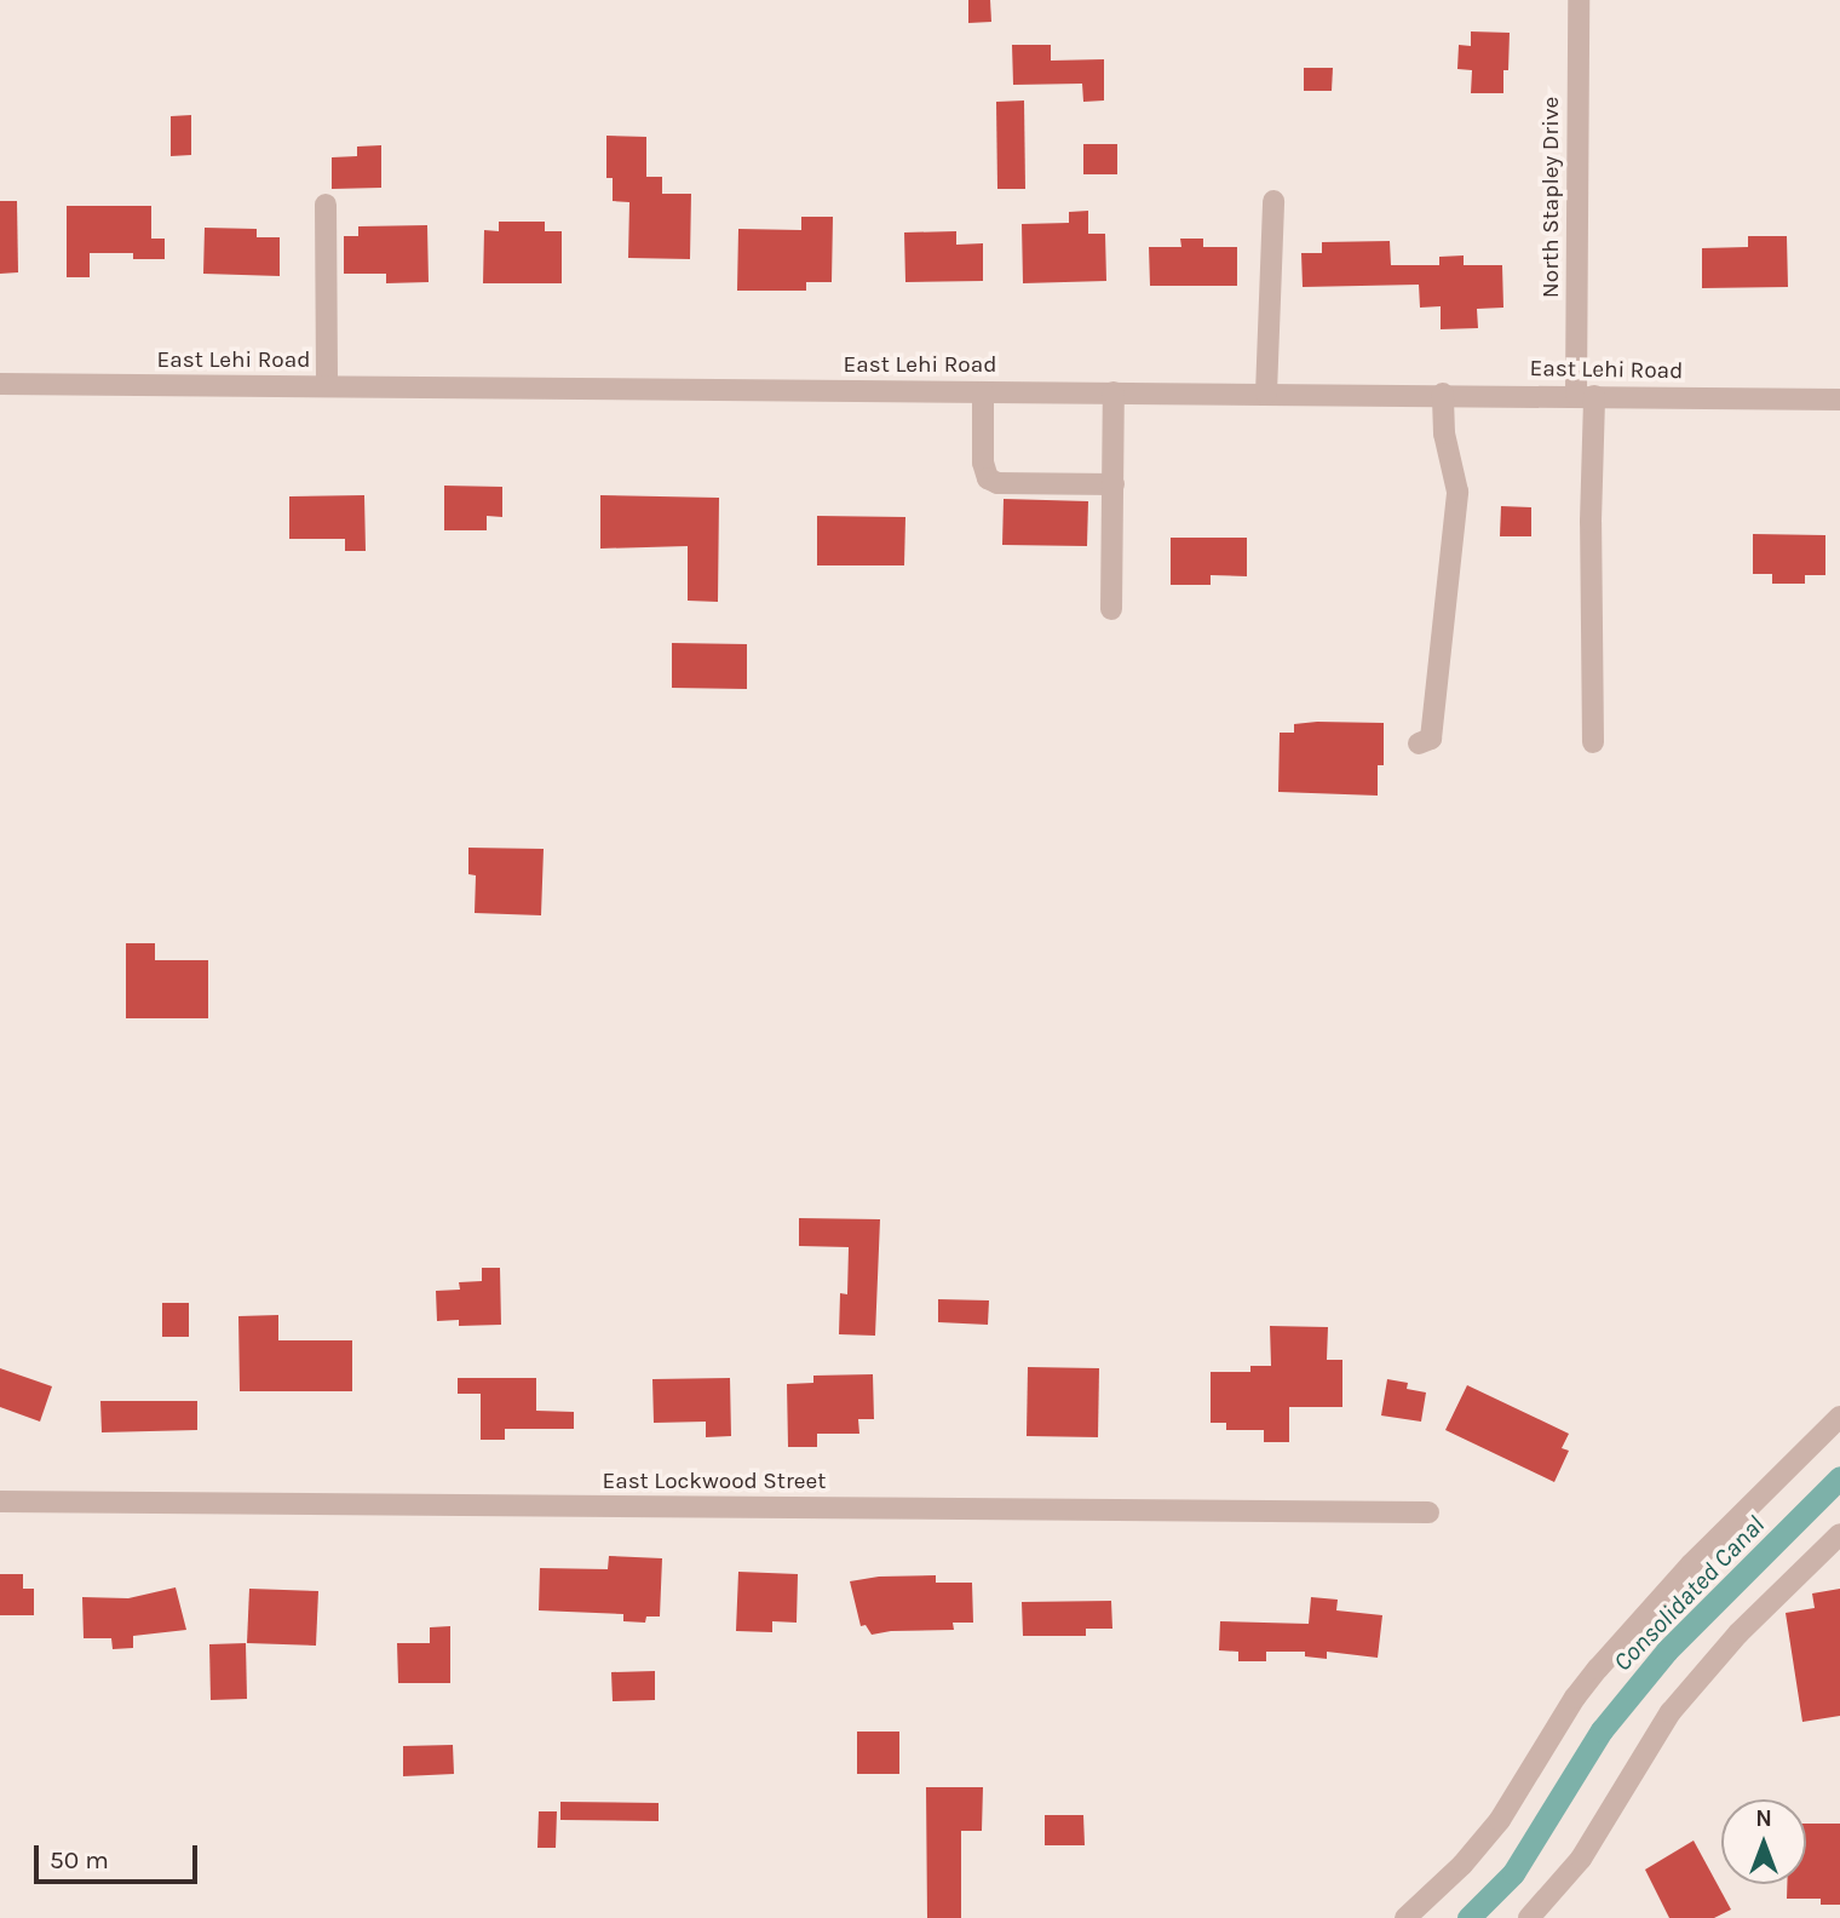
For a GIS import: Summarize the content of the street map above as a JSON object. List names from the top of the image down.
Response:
{
  "streets": {
    "street": ["North Stapley Drive", "East Lehi Road", "East Lockwood Street"]
  },
  "crossings": [
    ["North Stapley Drive", "East Lehi Road"]
  ],
  "water": ["Consolidated Canal"],
  "scale_bar": "50 m",
  "north": "top"
}
